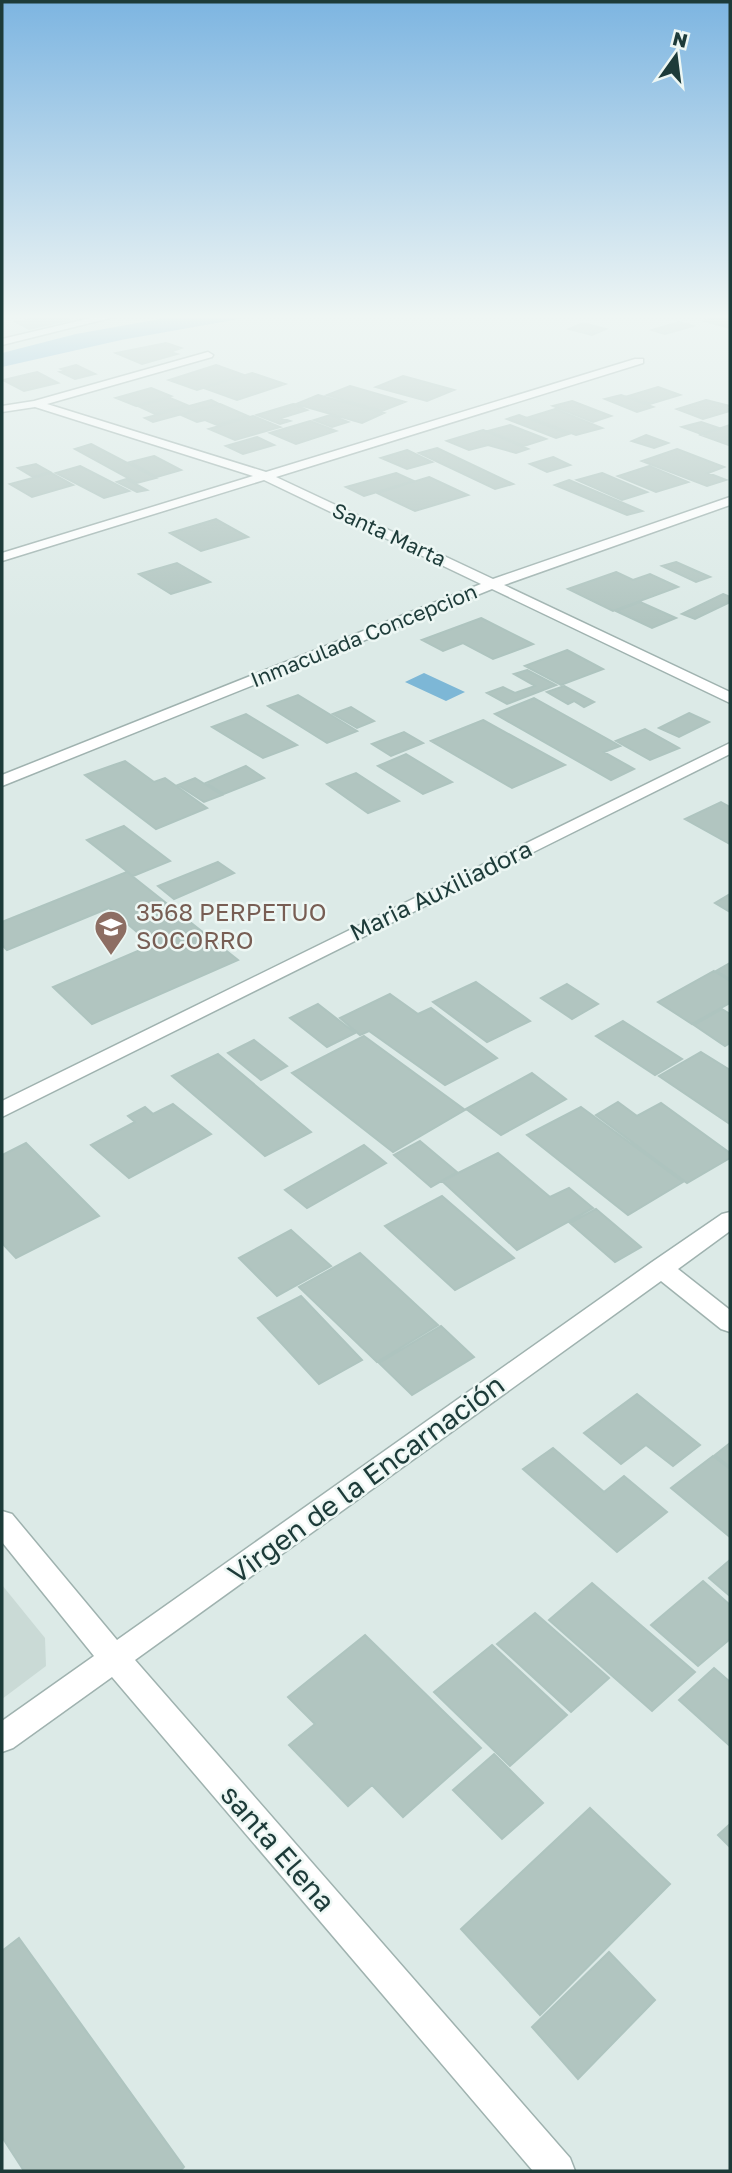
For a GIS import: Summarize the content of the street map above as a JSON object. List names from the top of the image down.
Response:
{
  "streets": {
    "street": [
      "Santa Marta",
      "Inmaculada Concepcion",
      "Maria Auxiliadora",
      "Virgen de la Encarnación",
      "santa Elena"
    ]
  },
  "crossings": [
    ["Santa Marta", "Inmaculada Concepcion"],
    ["Virgen de la Encarnación", "santa Elena"]
  ],
  "places": {
    "school or university": ["3568 PERPETUO SOCORRO"]
  },
  "north": "top"
}
